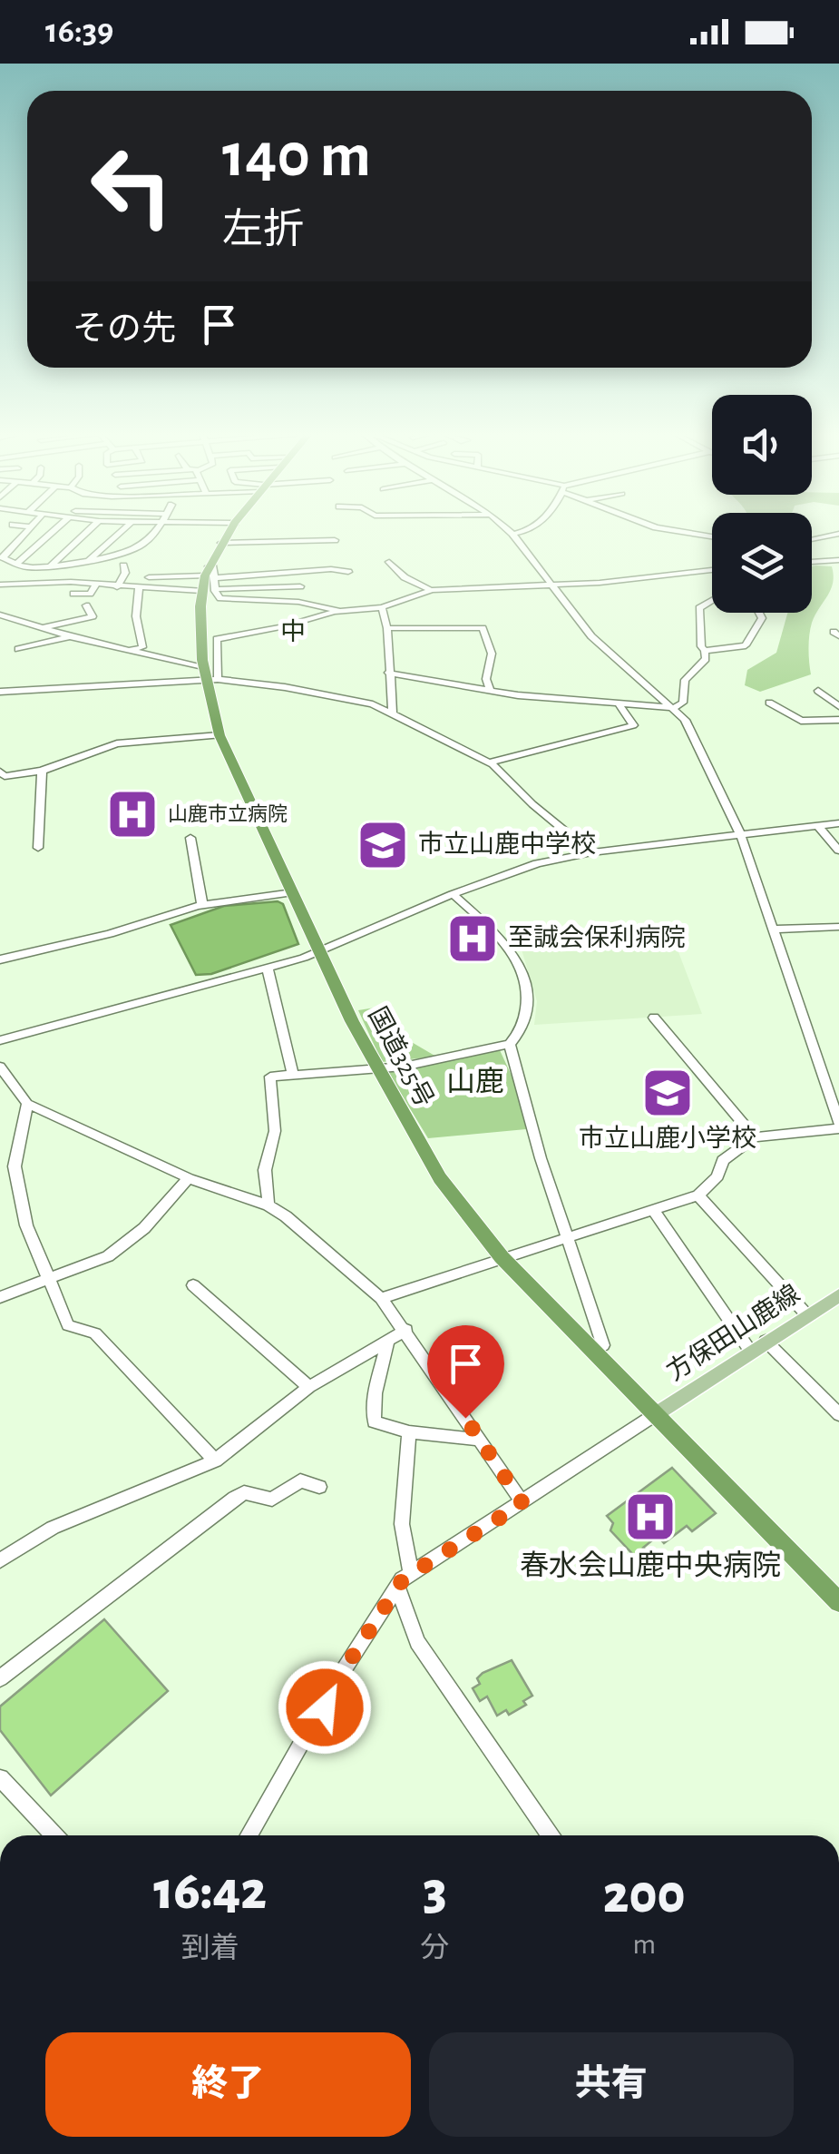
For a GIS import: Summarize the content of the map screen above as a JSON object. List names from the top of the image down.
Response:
{
  "streets": {
    "highway": ["国道325号"],
    "main road": ["方保田山鹿線"]
  },
  "crossings": [
    ["国道325号", "方保田山鹿線"]
  ],
  "districts": ["中", "山鹿"],
  "places": {
    "hospital": ["山鹿市立病院", "至誠会保利病院", "春水会山鹿中央病院"],
    "school or university": ["市立山鹿中学校", "市立山鹿小学校"]
  },
  "page": {
    "status": "16:39",
    "turn": ["140 m", "左折"],
    "then": "その先",
    "eta": [
      "16:42",
      "到着",
      "3",
      "分",
      "200",
      "m"
    ],
    "buttons": ["終了", "共有"]
  }
}
